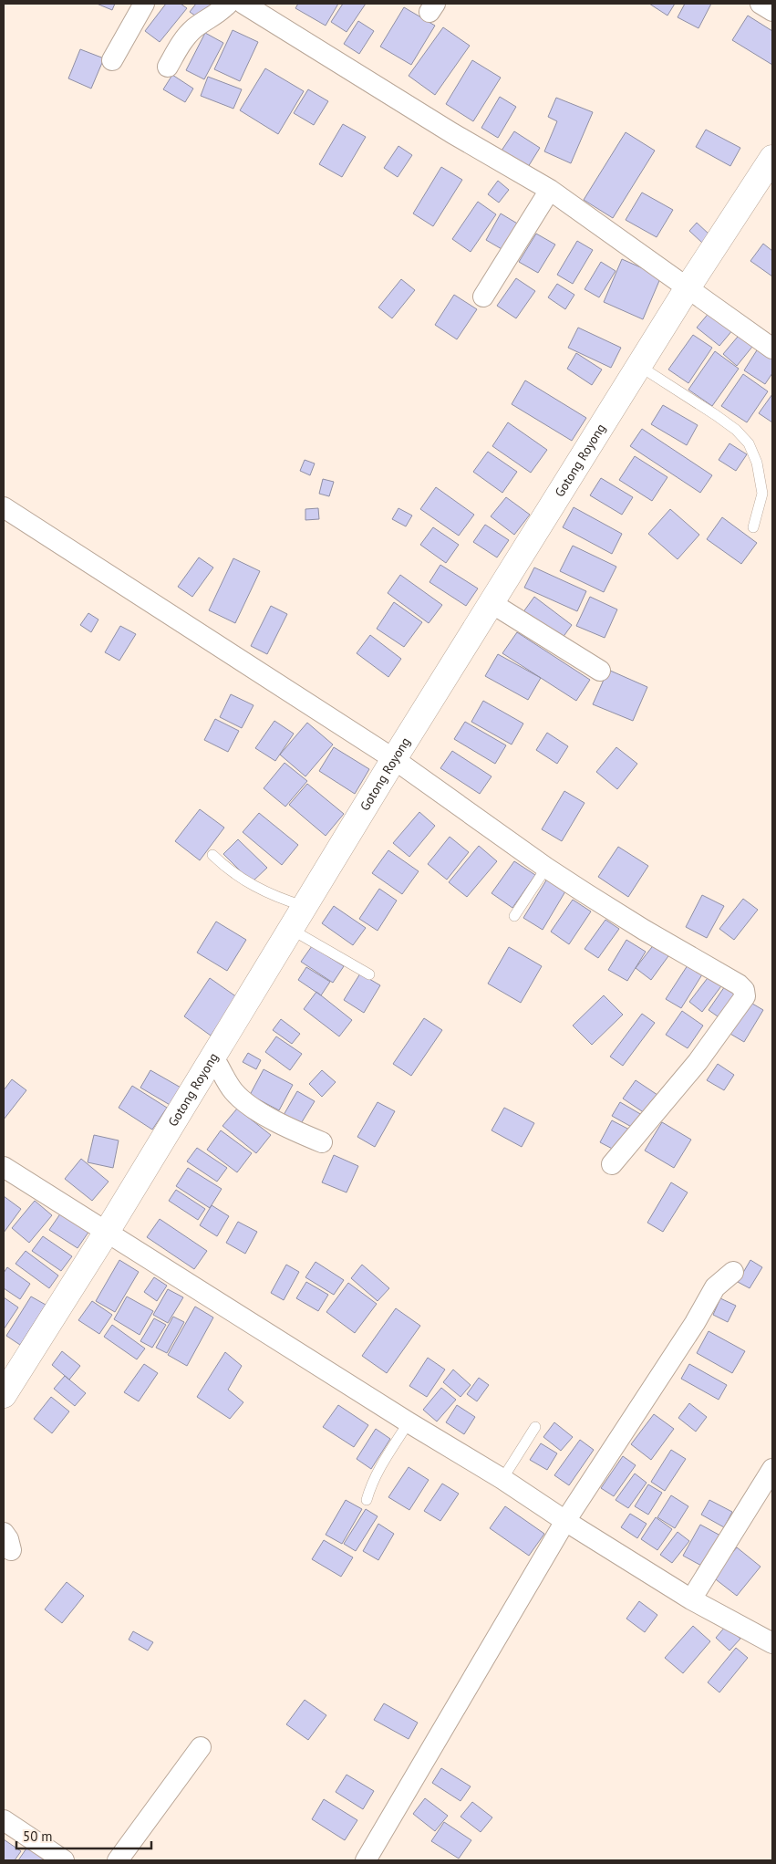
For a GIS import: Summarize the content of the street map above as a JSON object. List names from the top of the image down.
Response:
{
  "streets": {
    "street": ["Gotong Royong"]
  },
  "scale_bar": "50 m"
}
